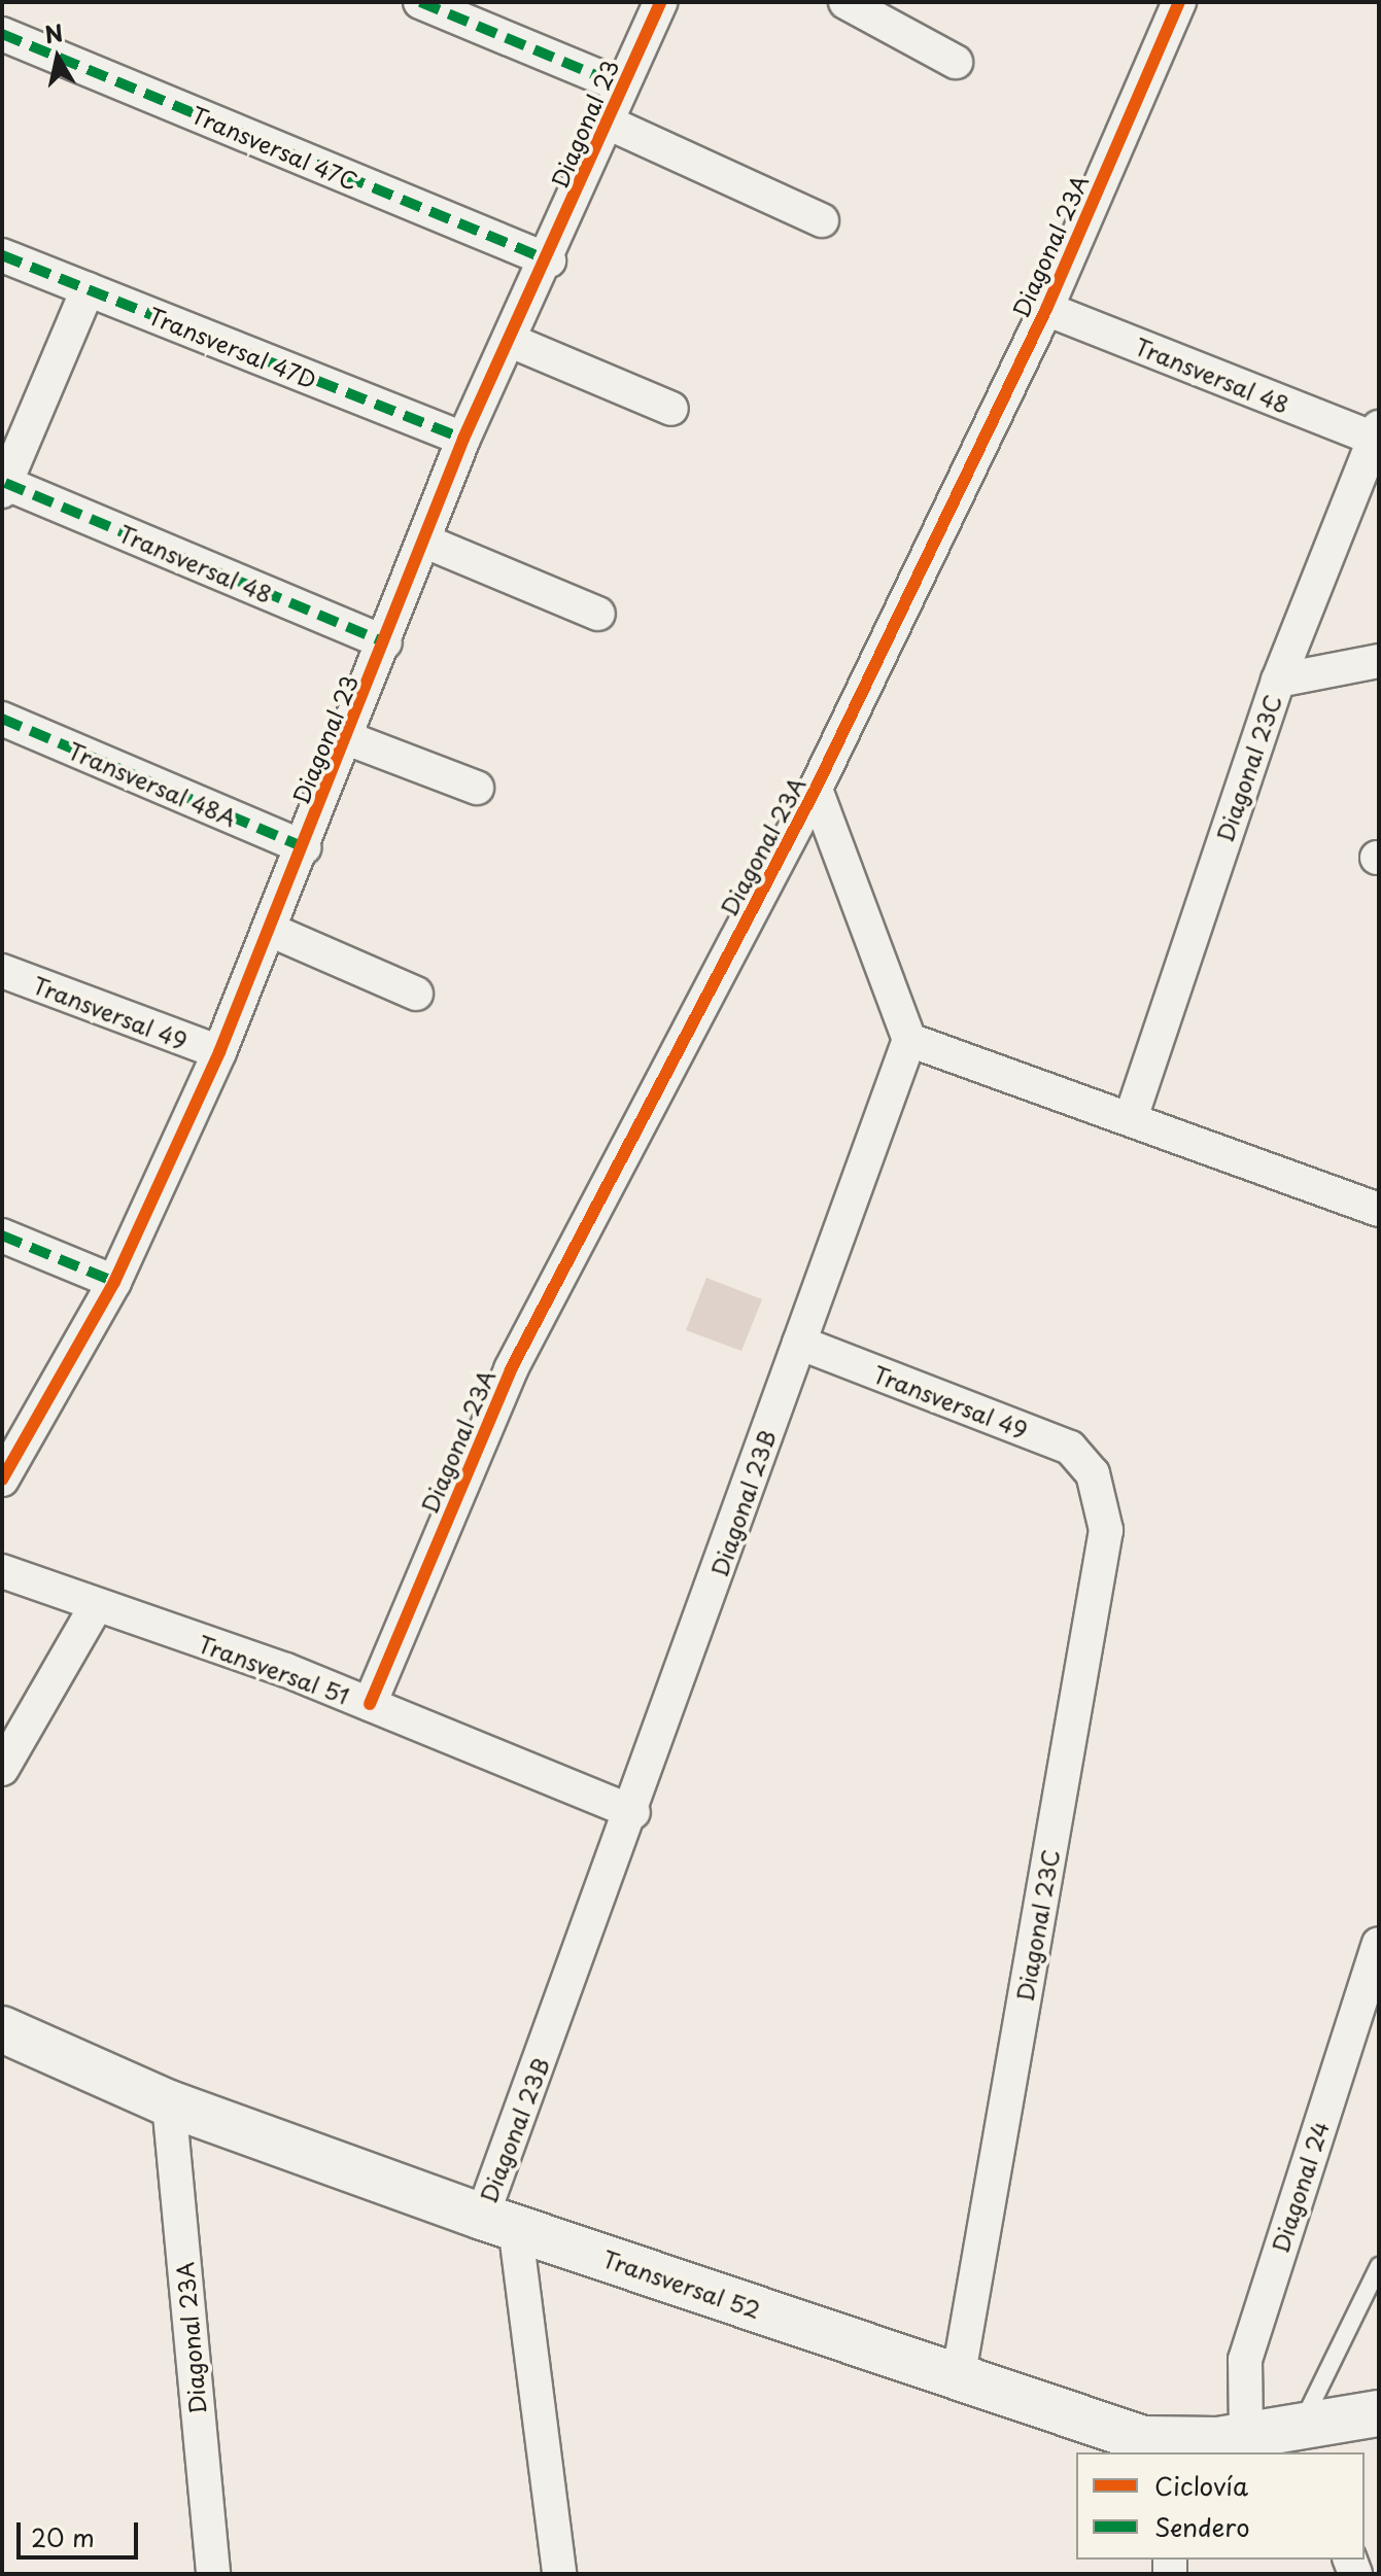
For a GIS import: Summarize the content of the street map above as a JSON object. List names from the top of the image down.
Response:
{
  "streets": {
    "street": [
      "Diagonal 23",
      "Transversal 47C",
      "Diagonal 23A",
      "Transversal 47D",
      "Transversal 48",
      "Diagonal 23C",
      "Transversal 48A",
      "Transversal 49",
      "Diagonal 23B",
      "Transversal 51",
      "Diagonal 24",
      "Transversal 52"
    ]
  },
  "crossings": [
    ["Diagonal 23", "Transversal 47C"],
    ["Diagonal 23", "Transversal 47D"],
    ["Diagonal 23", "Transversal 48"],
    ["Diagonal 23", "Transversal 48A"],
    ["Diagonal 23", "Transversal 49"],
    ["Diagonal 23A", "Transversal 48"],
    ["Diagonal 23A", "Transversal 51"],
    ["Diagonal 23A", "Transversal 52"],
    ["Transversal 48", "Diagonal 23C"],
    ["Diagonal 23C", "Transversal 49"],
    ["Diagonal 23C", "Transversal 52"],
    ["Transversal 49", "Diagonal 23B"],
    ["Diagonal 23B", "Transversal 51"],
    ["Diagonal 23B", "Transversal 52"],
    ["Diagonal 24", "Transversal 52"]
  ],
  "legend": ["Ciclovía", "Sendero"],
  "scale_bar": "20 m",
  "north": "top"
}
